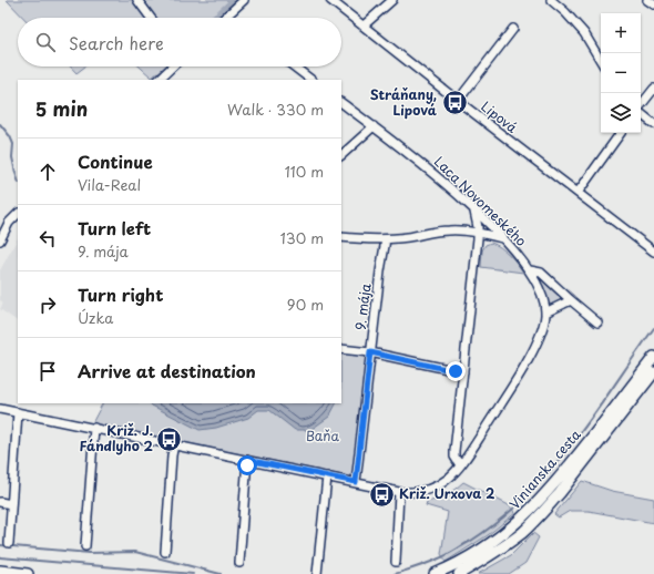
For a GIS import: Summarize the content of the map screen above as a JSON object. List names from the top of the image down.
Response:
{
  "streets": {
    "main road": ["Vinianska cesta"],
    "street": ["Lipová", "Laca Novomeského", "9. mája"]
  },
  "parks": ["Baňa"],
  "places": {
    "bus stop": ["Stráňany, Lipová", "Križ. J. Fándlyho 2", "Križ. Urxova 2"]
  },
  "page": {
    "map_buttons": ["+", "−"],
    "search": "Search here",
    "heading": ["5 min", "Walk · 330 m"],
    "list": [
      ["Continue", "Vila-Real", "110 m"],
      ["Turn left", "9. mája", "130 m"],
      ["Turn right", "Úzka", "90 m"],
      "Arrive at destination"
    ]
  }
}
